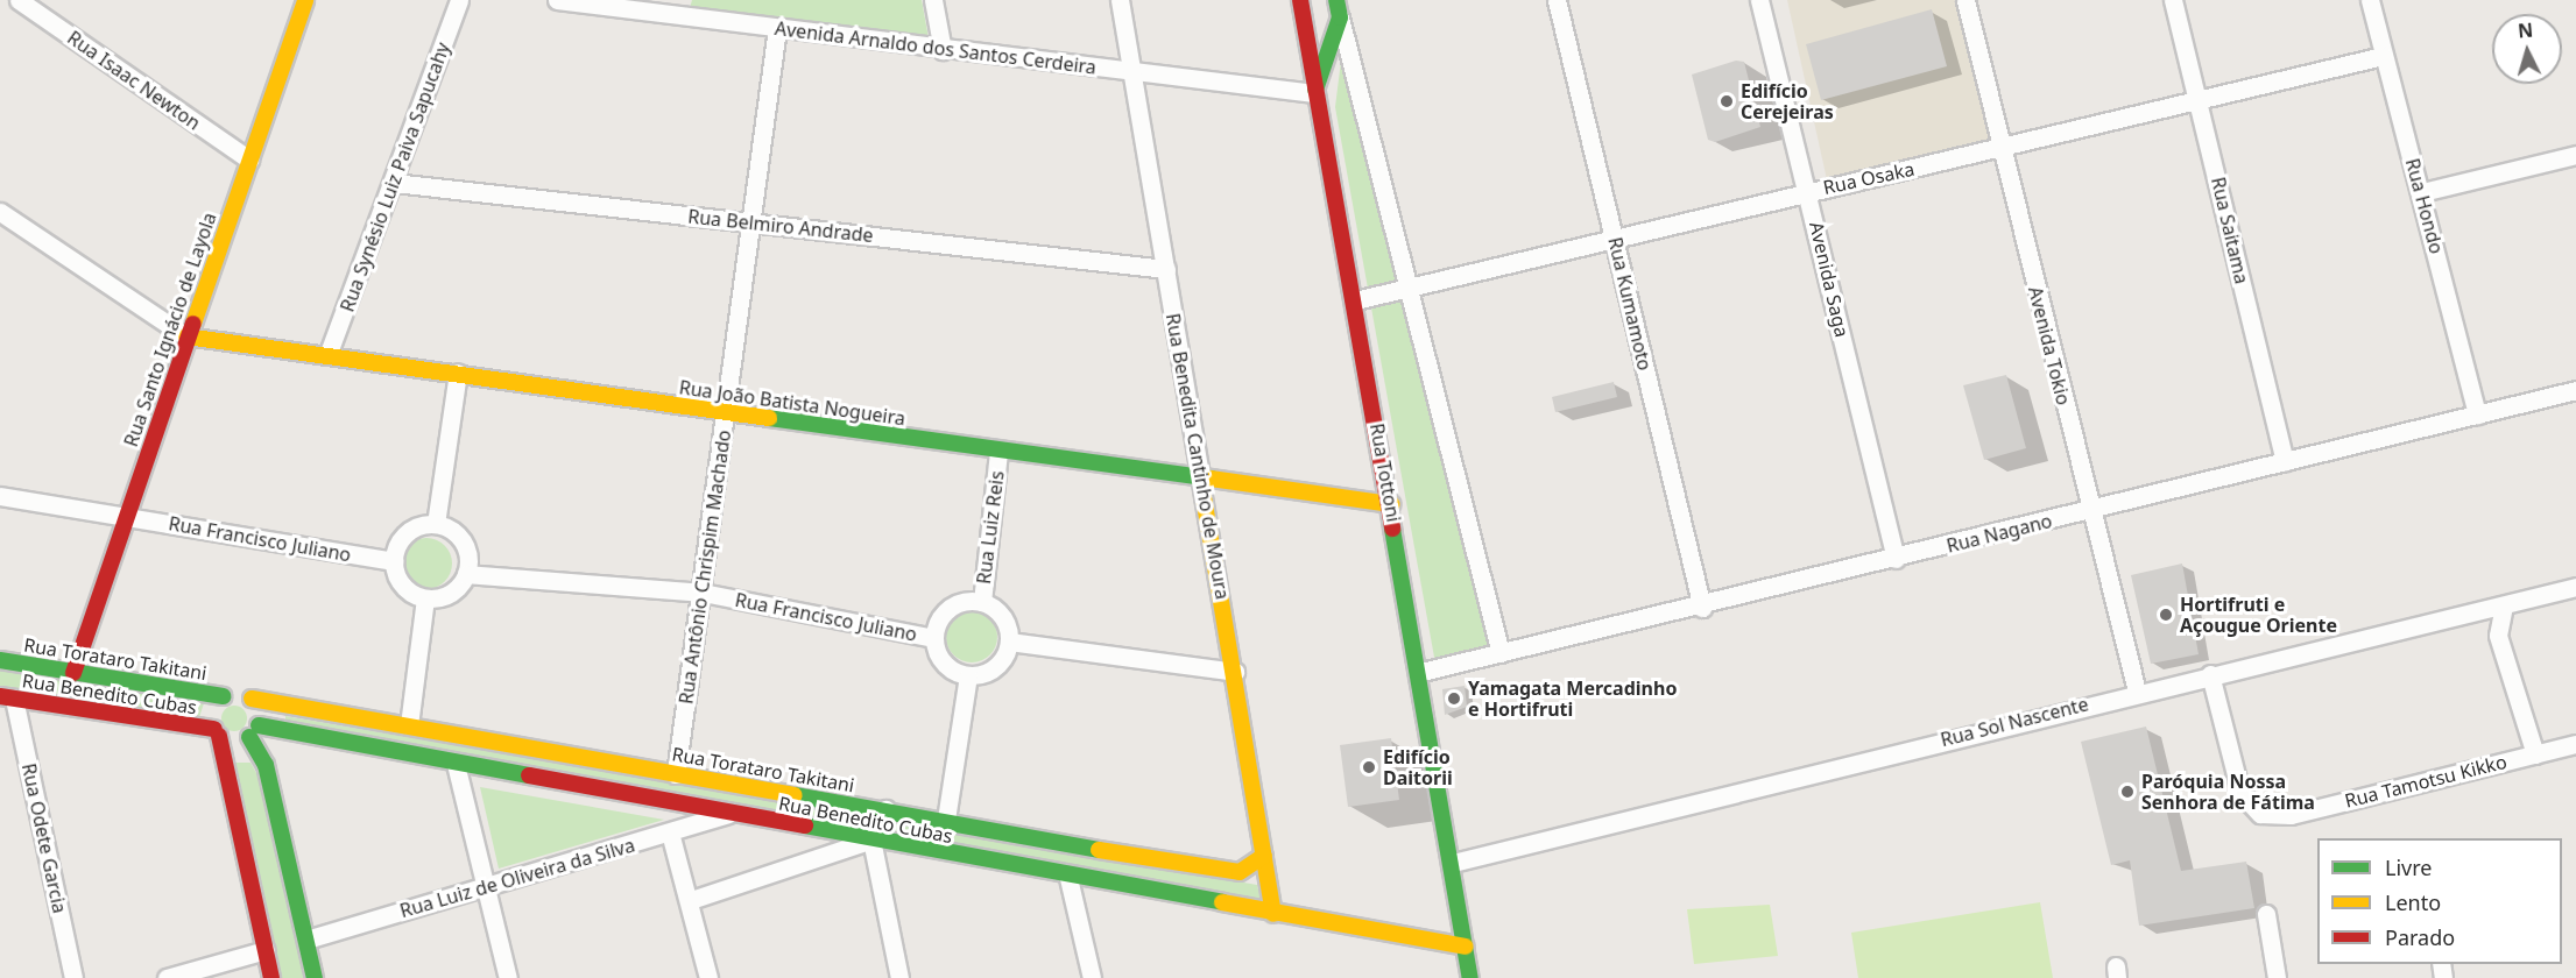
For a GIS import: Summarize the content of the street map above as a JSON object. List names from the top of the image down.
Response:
{
  "streets": {
    "street": [
      "Avenida Arnaldo dos Santos Cerdeira",
      "Rua Isaac Newton",
      "Rua Synésio Luiz Paiva Sapucahy",
      "Rua Osaka",
      "Rua Hondo",
      "Rua Belmiro Andrade",
      "Rua Saitama",
      "Avenida Saga",
      "Rua Kumamoto",
      "Rua Santo Ignácio de Layola",
      "Avenida Tokio",
      "Rua João Batista Nogueira",
      "Rua Benedita Cantinho de Moura",
      "Rua Tottoni",
      "Rua Luiz Reis",
      "Rua Nagano",
      "Rua Francisco Juliano",
      "Rua Antônio Chrispim Machado",
      "Rua Torataro Takitani",
      "Rua Benedito Cubas",
      "Rua Sol Nascente",
      "Rua Tamotsu Kikko",
      "Rua Odete Garcia",
      "Rua Luiz de Oliveira da Silva"
    ]
  },
  "crossings": [
    ["Avenida Arnaldo dos Santos Cerdeira", "Rua Benedita Cantinho de Moura"],
    ["Avenida Arnaldo dos Santos Cerdeira", "Rua Tottoni"],
    ["Avenida Arnaldo dos Santos Cerdeira", "Rua Antônio Chrispim Machado"],
    ["Rua Isaac Newton", "Rua Santo Ignácio de Layola"],
    ["Rua Synésio Luiz Paiva Sapucahy", "Rua Belmiro Andrade"],
    ["Rua Synésio Luiz Paiva Sapucahy", "Rua João Batista Nogueira"],
    ["Rua Osaka", "Rua Hondo"],
    ["Rua Osaka", "Rua Saitama"],
    ["Rua Osaka", "Avenida Saga"],
    ["Rua Osaka", "Rua Kumamoto"],
    ["Rua Osaka", "Avenida Tokio"],
    ["Rua Osaka", "Rua Tottoni"],
    ["Rua Hondo", "Rua Nagano"],
    ["Rua Belmiro Andrade", "Rua Benedita Cantinho de Moura"],
    ["Rua Belmiro Andrade", "Rua Antônio Chrispim Machado"],
    ["Rua Saitama", "Rua Nagano"],
    ["Avenida Saga", "Rua Nagano"],
    ["Rua Kumamoto", "Rua Nagano"],
    ["Rua Santo Ignácio de Layola", "Rua João Batista Nogueira"],
    ["Rua Santo Ignácio de Layola", "Rua Francisco Juliano"],
    ["Rua Santo Ignácio de Layola", "Rua Torataro Takitani"],
    ["Avenida Tokio", "Rua Nagano"],
    ["Avenida Tokio", "Rua Sol Nascente"],
    ["Rua João Batista Nogueira", "Rua Benedita Cantinho de Moura"],
    ["Rua João Batista Nogueira", "Rua Tottoni"],
    ["Rua João Batista Nogueira", "Rua Luiz Reis"],
    ["Rua João Batista Nogueira", "Rua Antônio Chrispim Machado"],
    ["Rua Benedita Cantinho de Moura", "Rua Torataro Takitani"],
    ["Rua Benedita Cantinho de Moura", "Rua Benedito Cubas"],
    ["Rua Tottoni", "Rua Nagano"],
    ["Rua Tottoni", "Rua Benedito Cubas"],
    ["Rua Tottoni", "Rua Sol Nascente"],
    ["Rua Luiz Reis", "Rua Francisco Juliano"],
    ["Rua Francisco Juliano", "Rua Antônio Chrispim Machado"],
    ["Rua Antônio Chrispim Machado", "Rua Torataro Takitani"],
    ["Rua Torataro Takitani", "Rua Benedito Cubas"],
    ["Rua Benedito Cubas", "Rua Odete Garcia"],
    ["Rua Benedito Cubas", "Rua Luiz de Oliveira da Silva"],
    ["Rua Sol Nascente", "Rua Tamotsu Kikko"]
  ],
  "places": [
    "Edifício Cerejeiras",
    "Hortifruti e Açougue Oriente",
    "Yamagata Mercadinho e Hortifruti",
    "Edifício Daitorii",
    "Paróquia Nossa Senhora de Fátima"
  ],
  "legend": ["Livre", "Lento", "Parado"],
  "north": "top"
}
